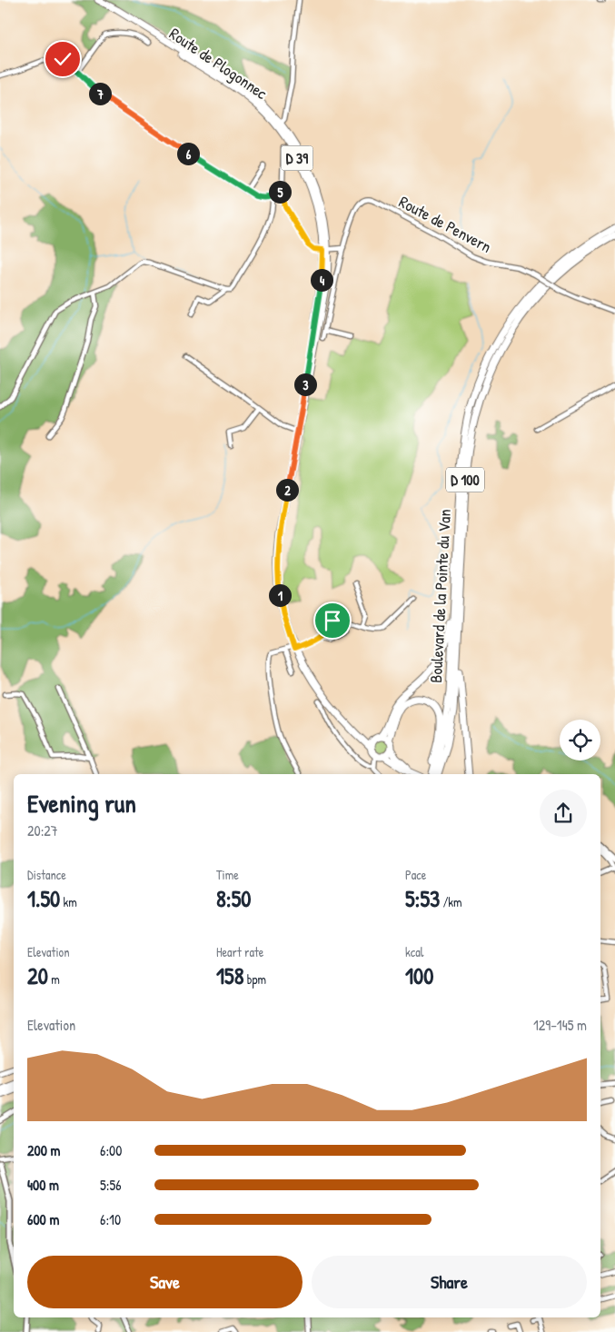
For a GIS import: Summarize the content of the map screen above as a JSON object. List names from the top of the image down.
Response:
{
  "streets": {
    "main road": [
      "Route de Plogonnec",
      "D 39",
      "D 100",
      "Boulevard de la Pointe du Van"
    ],
    "street": ["Route de Penvern"]
  },
  "crossings": [
    ["Route de Plogonnec", "D 39"],
    ["D 39", "D 100"],
    ["D 100", "Boulevard de la Pointe du Van"]
  ],
  "page": {
    "pins": [
      "7",
      "6",
      "5",
      "4",
      "3",
      "2",
      "1"
    ],
    "heading": ["Evening run", "20:27"],
    "stats": [
      ["Distance", "1.50 km"],
      ["Time", "8:50"],
      ["Pace", "5:53 /km"],
      ["Elevation", "20 m"],
      ["Heart rate", "158 bpm"],
      ["kcal", "100"]
    ],
    "chart": ["Elevation", "129–145 m"],
    "list": [
      {
        "name": "200 m",
        "note": "6:00"
      },
      {
        "name": "400 m",
        "note": "5:56"
      },
      {
        "name": "600 m",
        "note": "6:10"
      }
    ],
    "buttons": ["Save", "Share"]
  }
}
